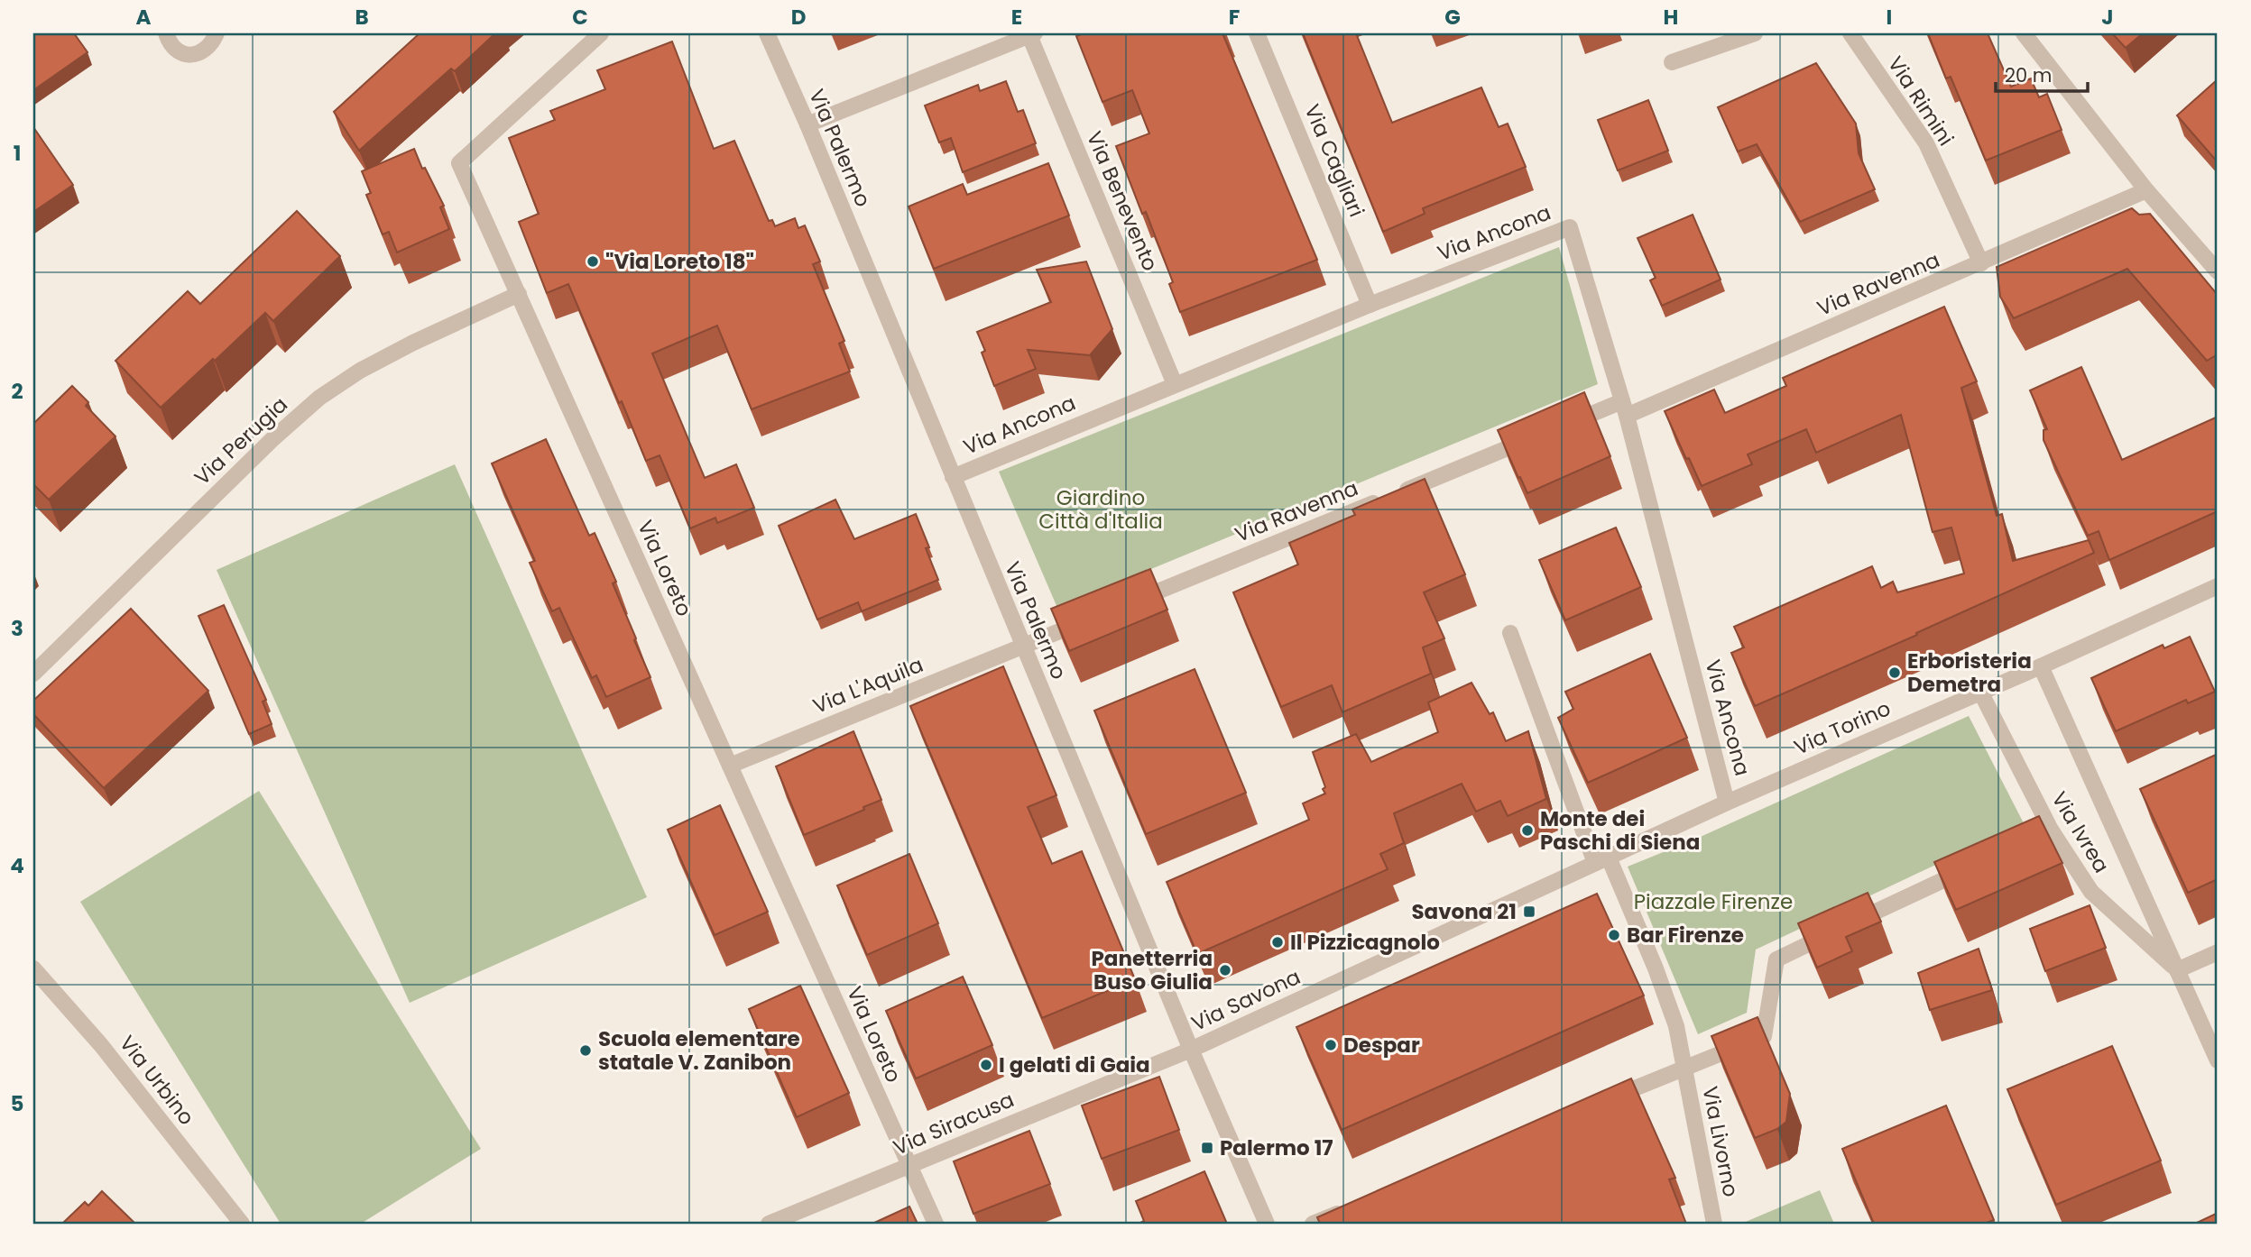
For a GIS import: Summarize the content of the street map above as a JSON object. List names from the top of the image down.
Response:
{
  "streets": {
    "street": [
      "Via Rimini",
      "Via Palermo",
      "Via Cagliari",
      "Via Benevento",
      "Via Ancona",
      "Via Ravenna",
      "Via Perugia",
      "Via Loreto",
      "Via L'Aquila",
      "Via Torino",
      "Via Ivrea",
      "Via Savona",
      "Via Urbino",
      "Via Siracusa",
      "Via Livorno"
    ]
  },
  "crossings": [
    ["Via Rimini", "Via Ravenna"],
    ["Via Palermo", "Via Ancona"],
    ["Via Palermo", "Via L'Aquila"],
    ["Via Palermo", "Via Savona"],
    ["Via Palermo", "Via Siracusa"],
    ["Via Cagliari", "Via Ancona"],
    ["Via Benevento", "Via Ancona"],
    ["Via Ancona", "Via Ravenna"],
    ["Via Ancona", "Via Torino"],
    ["Via Ancona", "Via Savona"],
    ["Via Perugia", "Via Loreto"],
    ["Via Loreto", "Via L'Aquila"],
    ["Via Loreto", "Via Siracusa"],
    ["Via Torino", "Via Ivrea"],
    ["Via Torino", "Via Savona"],
    ["Via Savona", "Via Siracusa"],
    ["Via Savona", "Via Livorno"]
  ],
  "parks": ["Giardino Città d'Italia", "Piazzale Firenze"],
  "places": {
    "other": [
      "\"Via Loreto 18\"",
      "Erboristeria Demetra",
      "Monte dei Paschi di Siena",
      "Bar Firenze",
      "Il Pizzicagnolo",
      "Panetterria Buso Giulia",
      "Despar",
      "Scuola elementare statale V. Zanibon",
      "I gelati di Gaia"
    ],
    "transit": ["Savona 21", "Palermo 17"]
  },
  "scale_bar": "20 m",
  "grid": {
    "columns": [
      "A",
      "B",
      "C",
      "D",
      "E",
      "F",
      "G",
      "H",
      "I",
      "J"
    ],
    "rows": [
      "1",
      "2",
      "3",
      "4",
      "5"
    ]
  }
}
